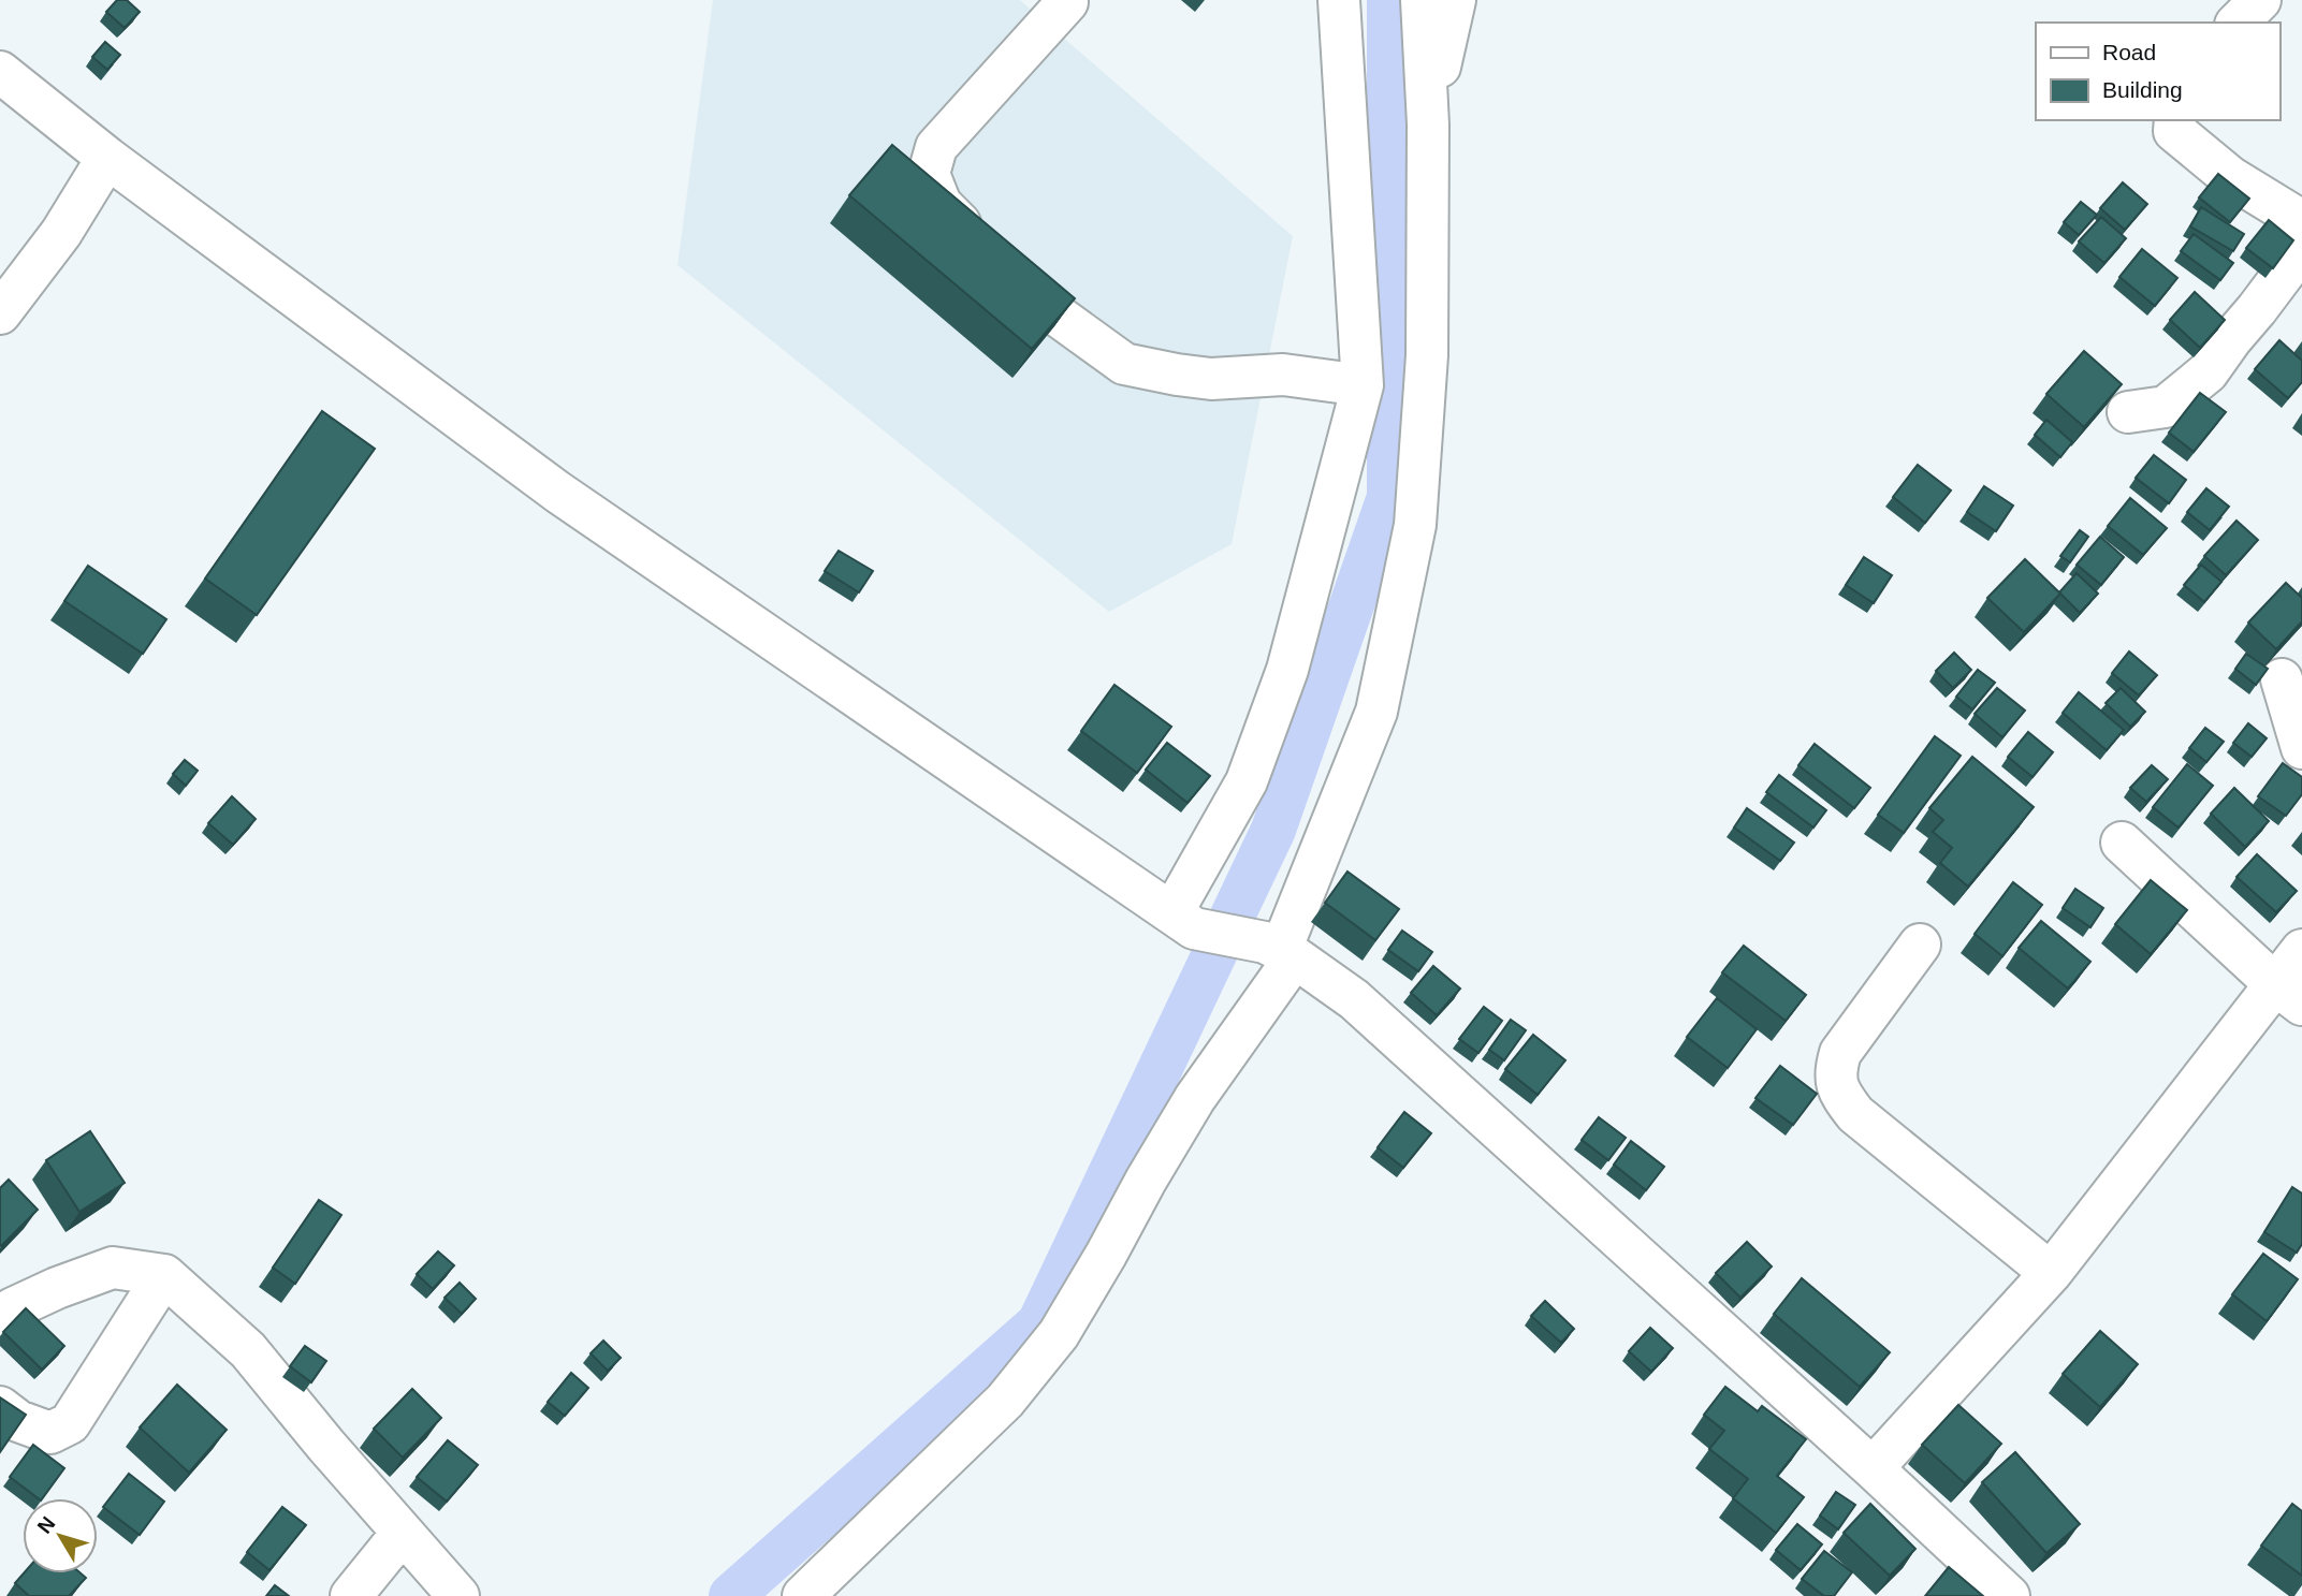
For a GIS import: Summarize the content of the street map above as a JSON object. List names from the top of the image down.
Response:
{
  "legend": ["Road", "Building"],
  "north": "top left"
}
